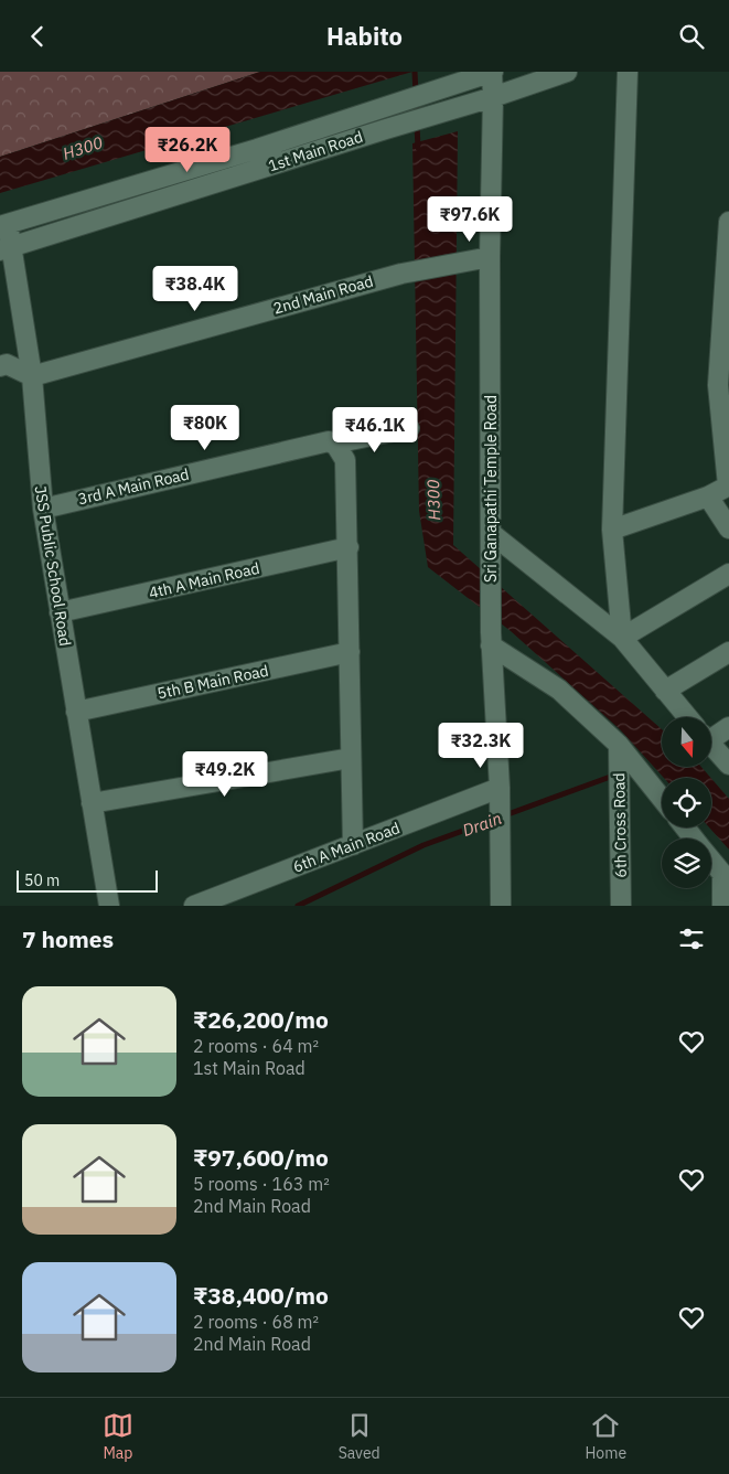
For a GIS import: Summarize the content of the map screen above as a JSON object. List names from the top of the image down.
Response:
{
  "streets": {
    "street": [
      "1st Main Road",
      "2nd Main Road",
      "3rd A Main Road",
      "Sri Ganapathi Temple Road",
      "JSS Public School Road",
      "4th A Main Road",
      "5th B Main Road",
      "6th Cross Road",
      "6th A Main Road"
    ]
  },
  "crossings": [
    ["1st Main Road", "Sri Ganapathi Temple Road"],
    ["1st Main Road", "JSS Public School Road"],
    ["2nd Main Road", "Sri Ganapathi Temple Road"],
    ["2nd Main Road", "JSS Public School Road"],
    ["3rd A Main Road", "JSS Public School Road"],
    ["Sri Ganapathi Temple Road", "6th A Main Road"],
    ["JSS Public School Road", "4th A Main Road"],
    ["JSS Public School Road", "5th B Main Road"]
  ],
  "water": ["H300", "Drain"],
  "scale_bar": "50 m",
  "north": "bottom",
  "page": {
    "header": "Habito",
    "price": [
      "₹26.2K",
      "₹97.6K",
      "₹38.4K",
      "₹80K",
      "₹46.1K",
      "₹32.3K",
      "₹49.2K"
    ],
    "scale": "50 m",
    "heading": "7 homes",
    "list": [
      {
        "name": "₹26,200/mo",
        "note": "2 rooms · 64 m² · 1st Main Road"
      },
      {
        "name": "₹97,600/mo",
        "note": "5 rooms · 163 m² · 2nd Main Road"
      },
      {
        "name": "₹38,400/mo",
        "note": "2 rooms · 68 m² · 2nd Main Road"
      }
    ],
    "tabs": ["Map", "Saved", "Home"]
  }
}
